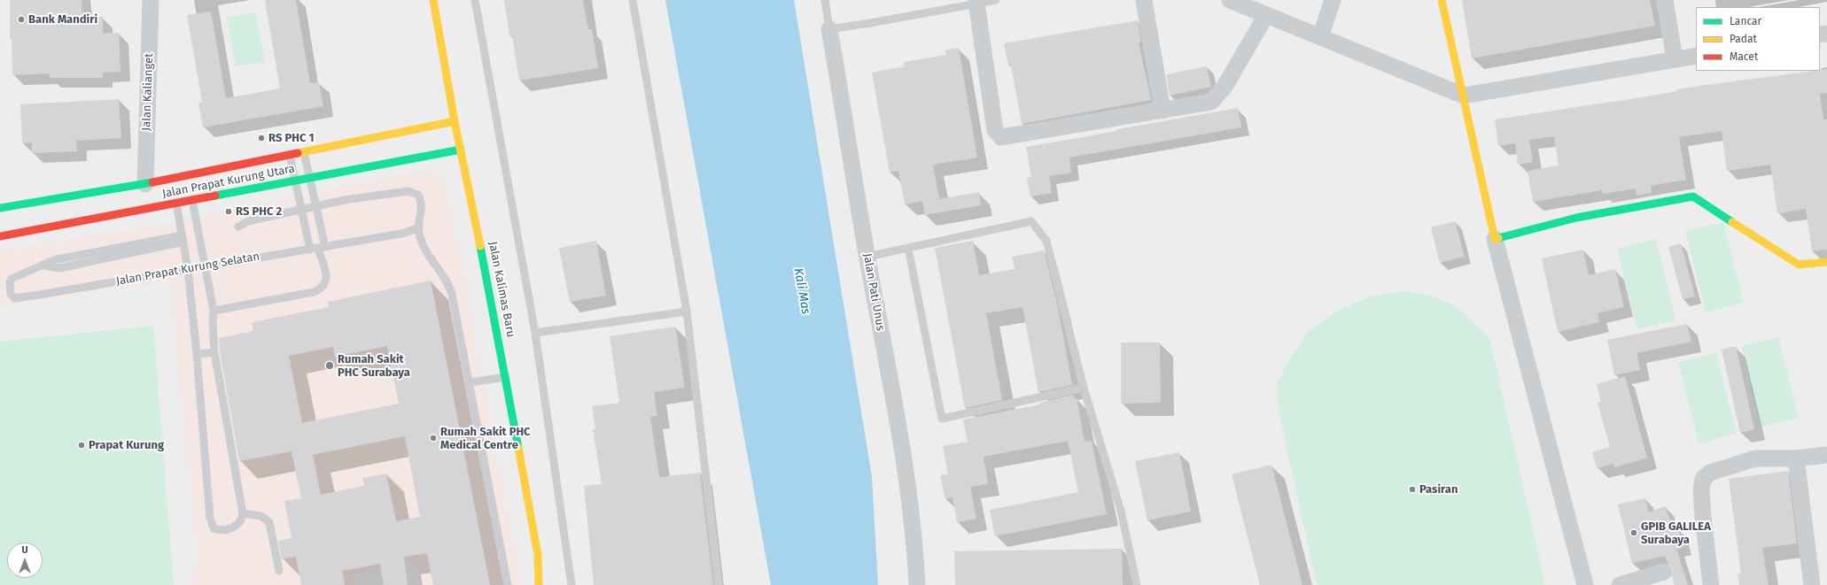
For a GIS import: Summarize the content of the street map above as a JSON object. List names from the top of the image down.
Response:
{
  "streets": {
    "street": [
      "Jalan Kalianget",
      "Jalan Prapat Kurung Utara",
      "Jalan Kalimas Baru",
      "Jalan Pati Unus"
    ],
    "lane": ["Jalan Prapat Kurung Selatan"]
  },
  "crossings": [
    ["Jalan Kalianget", "Jalan Prapat Kurung Utara"],
    ["Jalan Prapat Kurung Utara", "Jalan Kalimas Baru"]
  ],
  "water": ["Kali Mas"],
  "places": [
    "Bank Mandiri",
    "RS PHC 1",
    "RS PHC 2",
    "Rumah Sakit PHC Surabaya",
    "Rumah Sakit PHC Medical Centre",
    "Prapat Kurung",
    "Pasiran",
    "GPIB GALILEA Surabaya"
  ],
  "legend": ["Lancar", "Padat", "Macet"],
  "north": "top"
}
